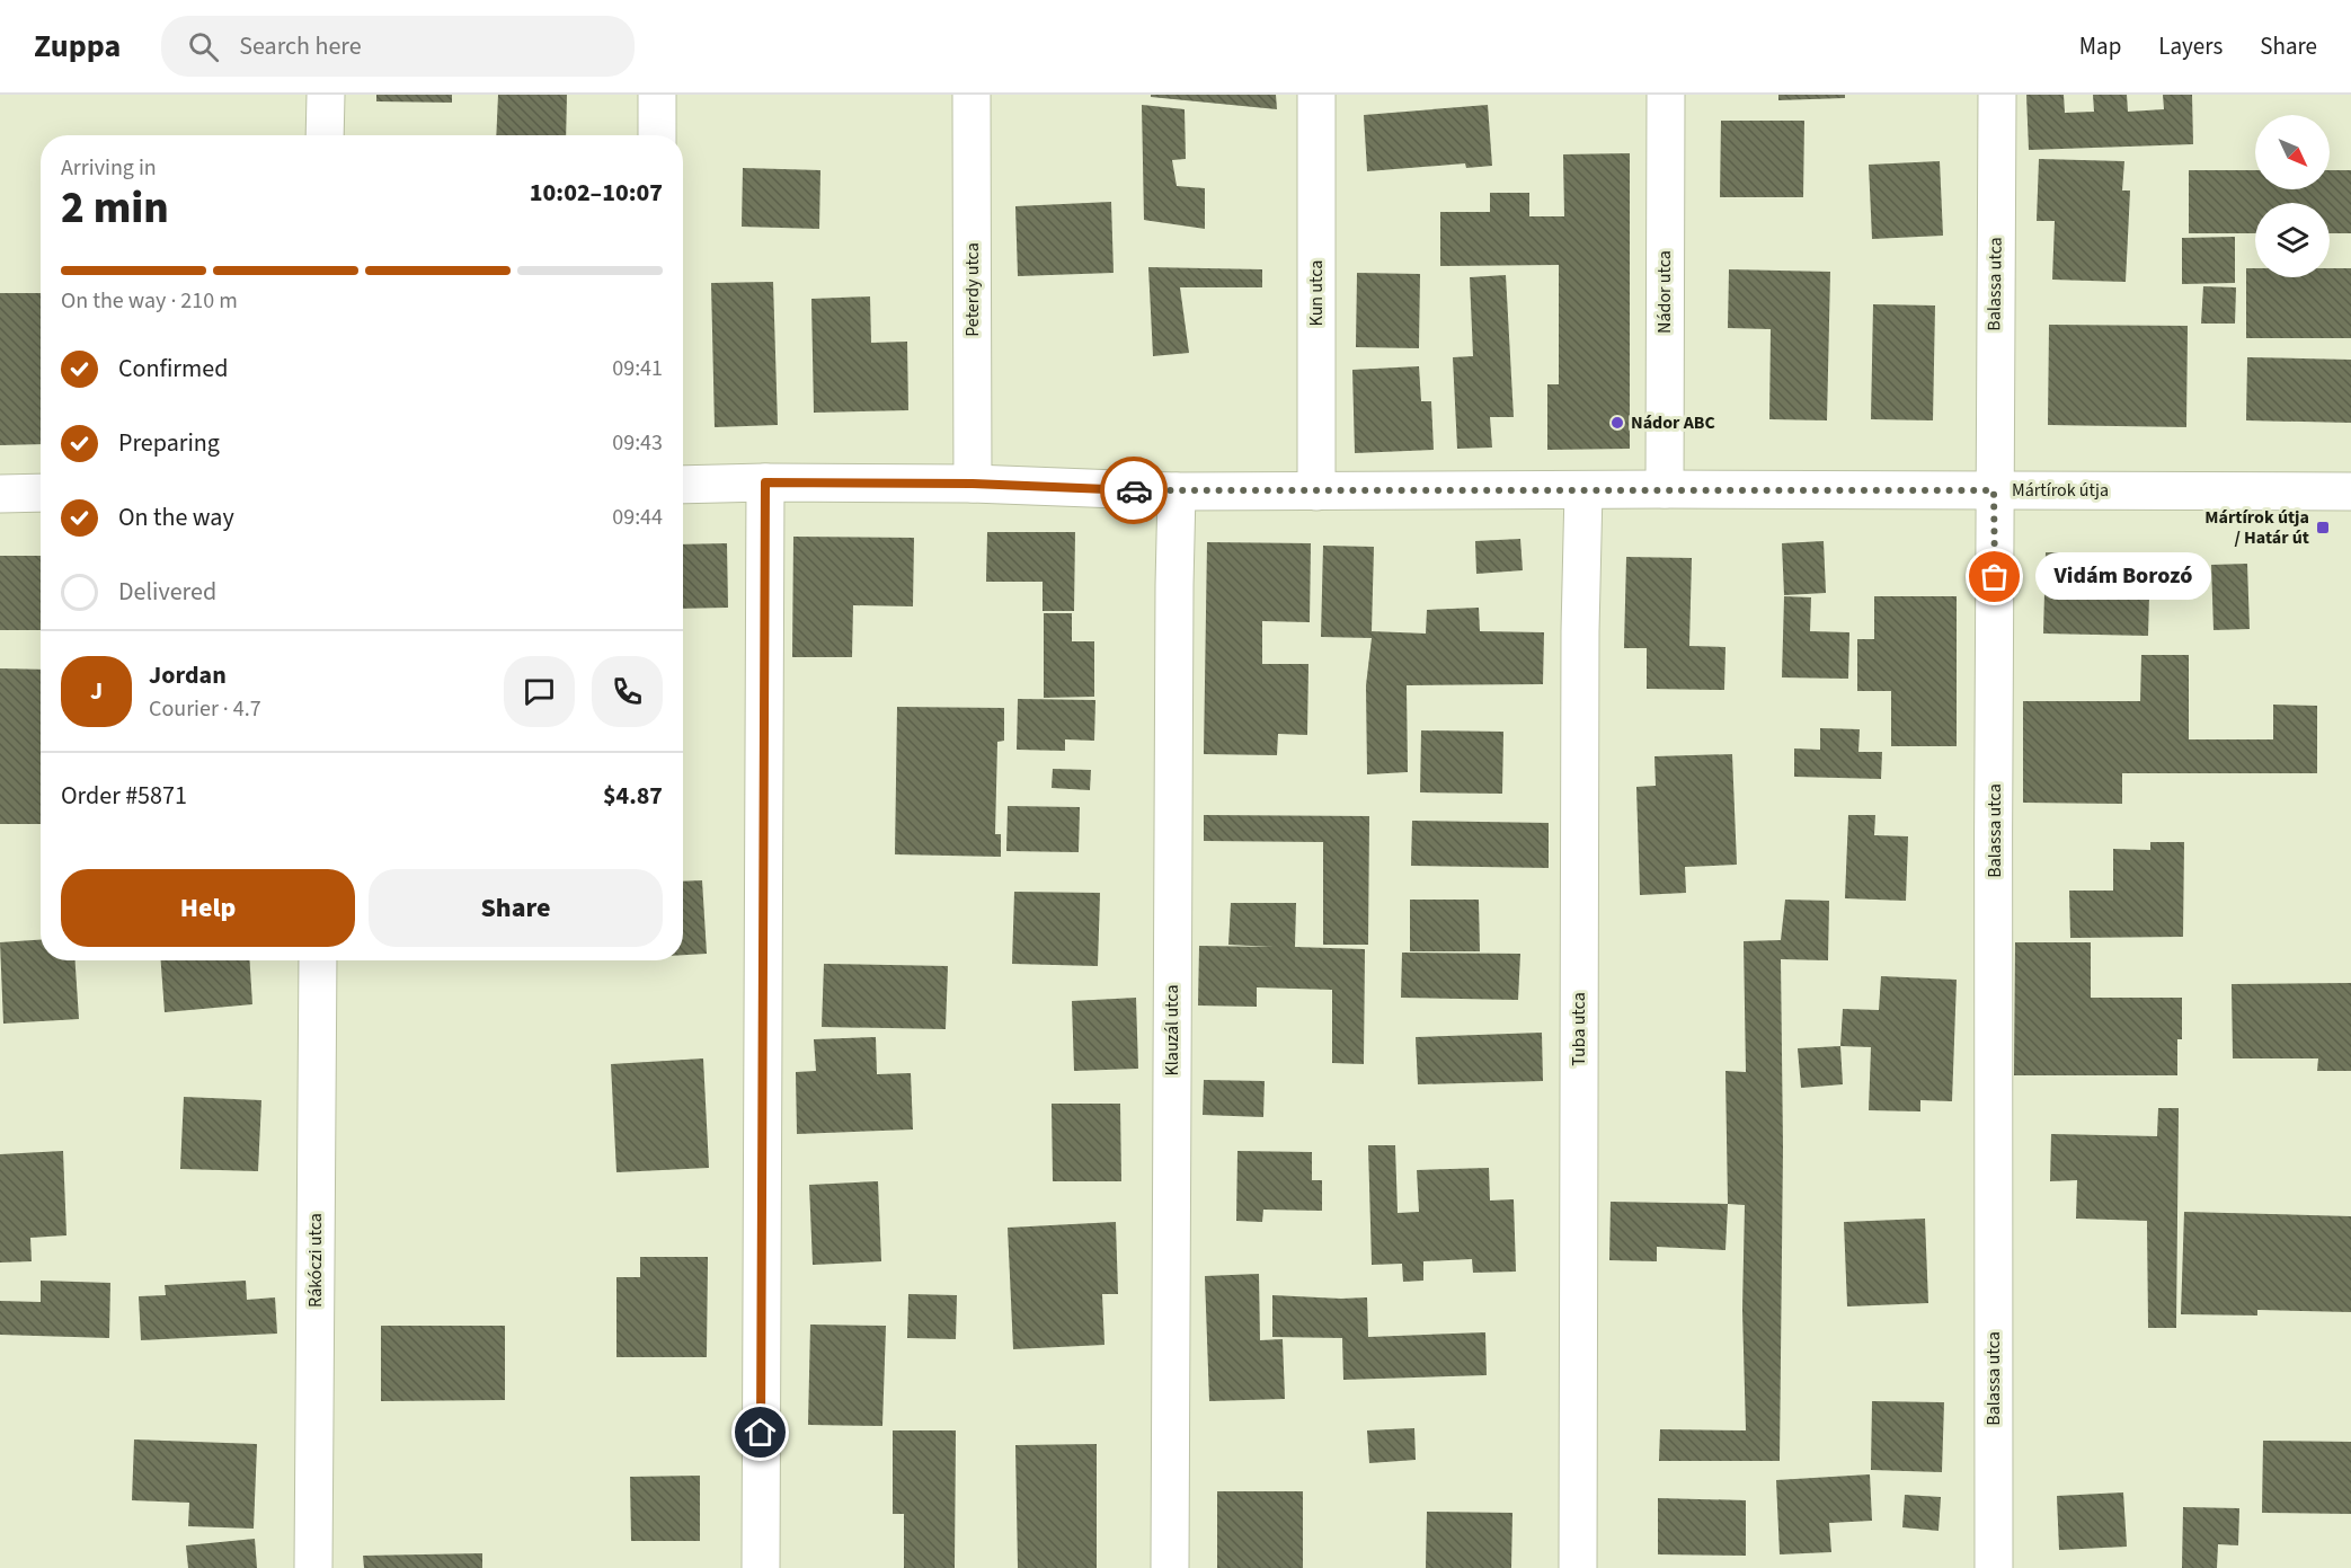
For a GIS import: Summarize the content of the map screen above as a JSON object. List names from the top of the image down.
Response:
{
  "streets": {
    "street": [
      "Balassa utca",
      "Peterdy utca",
      "Nádor utca",
      "Kun utca",
      "Mártírok útja",
      "Tuba utca",
      "Klauzál utca",
      "Rákóczi utca"
    ]
  },
  "crossings": [
    ["Balassa utca", "Mártírok útja"],
    ["Peterdy utca", "Mártírok útja"],
    ["Nádor utca", "Mártírok útja"],
    ["Kun utca", "Mártírok útja"],
    ["Mártírok útja", "Tuba utca"],
    ["Mártírok útja", "Klauzál utca"]
  ],
  "places": {
    "other": ["Nádor ABC", "Vidám Borozó"],
    "transit": ["Mártírok útja / Határ út"]
  },
  "north": "bottom right",
  "page": {
    "header": "Zuppa",
    "search": "Search here",
    "nav": ["Map", "Layers", "Share"],
    "heading": ["2 min", "Arriving in", "10:02–10:07"],
    "panel": [
      "Jordan",
      "Courier · 4.7",
      "Order #5871",
      "$4.87"
    ],
    "bar": "On the way · 210 m",
    "list": [
      ["Confirmed", "09:41"],
      ["Preparing", "09:43"],
      ["On the way", "09:44"],
      "Delivered"
    ],
    "bubble": "Vidám Borozó",
    "round": "J",
    "buttons": ["Help", "Share"]
  }
}
